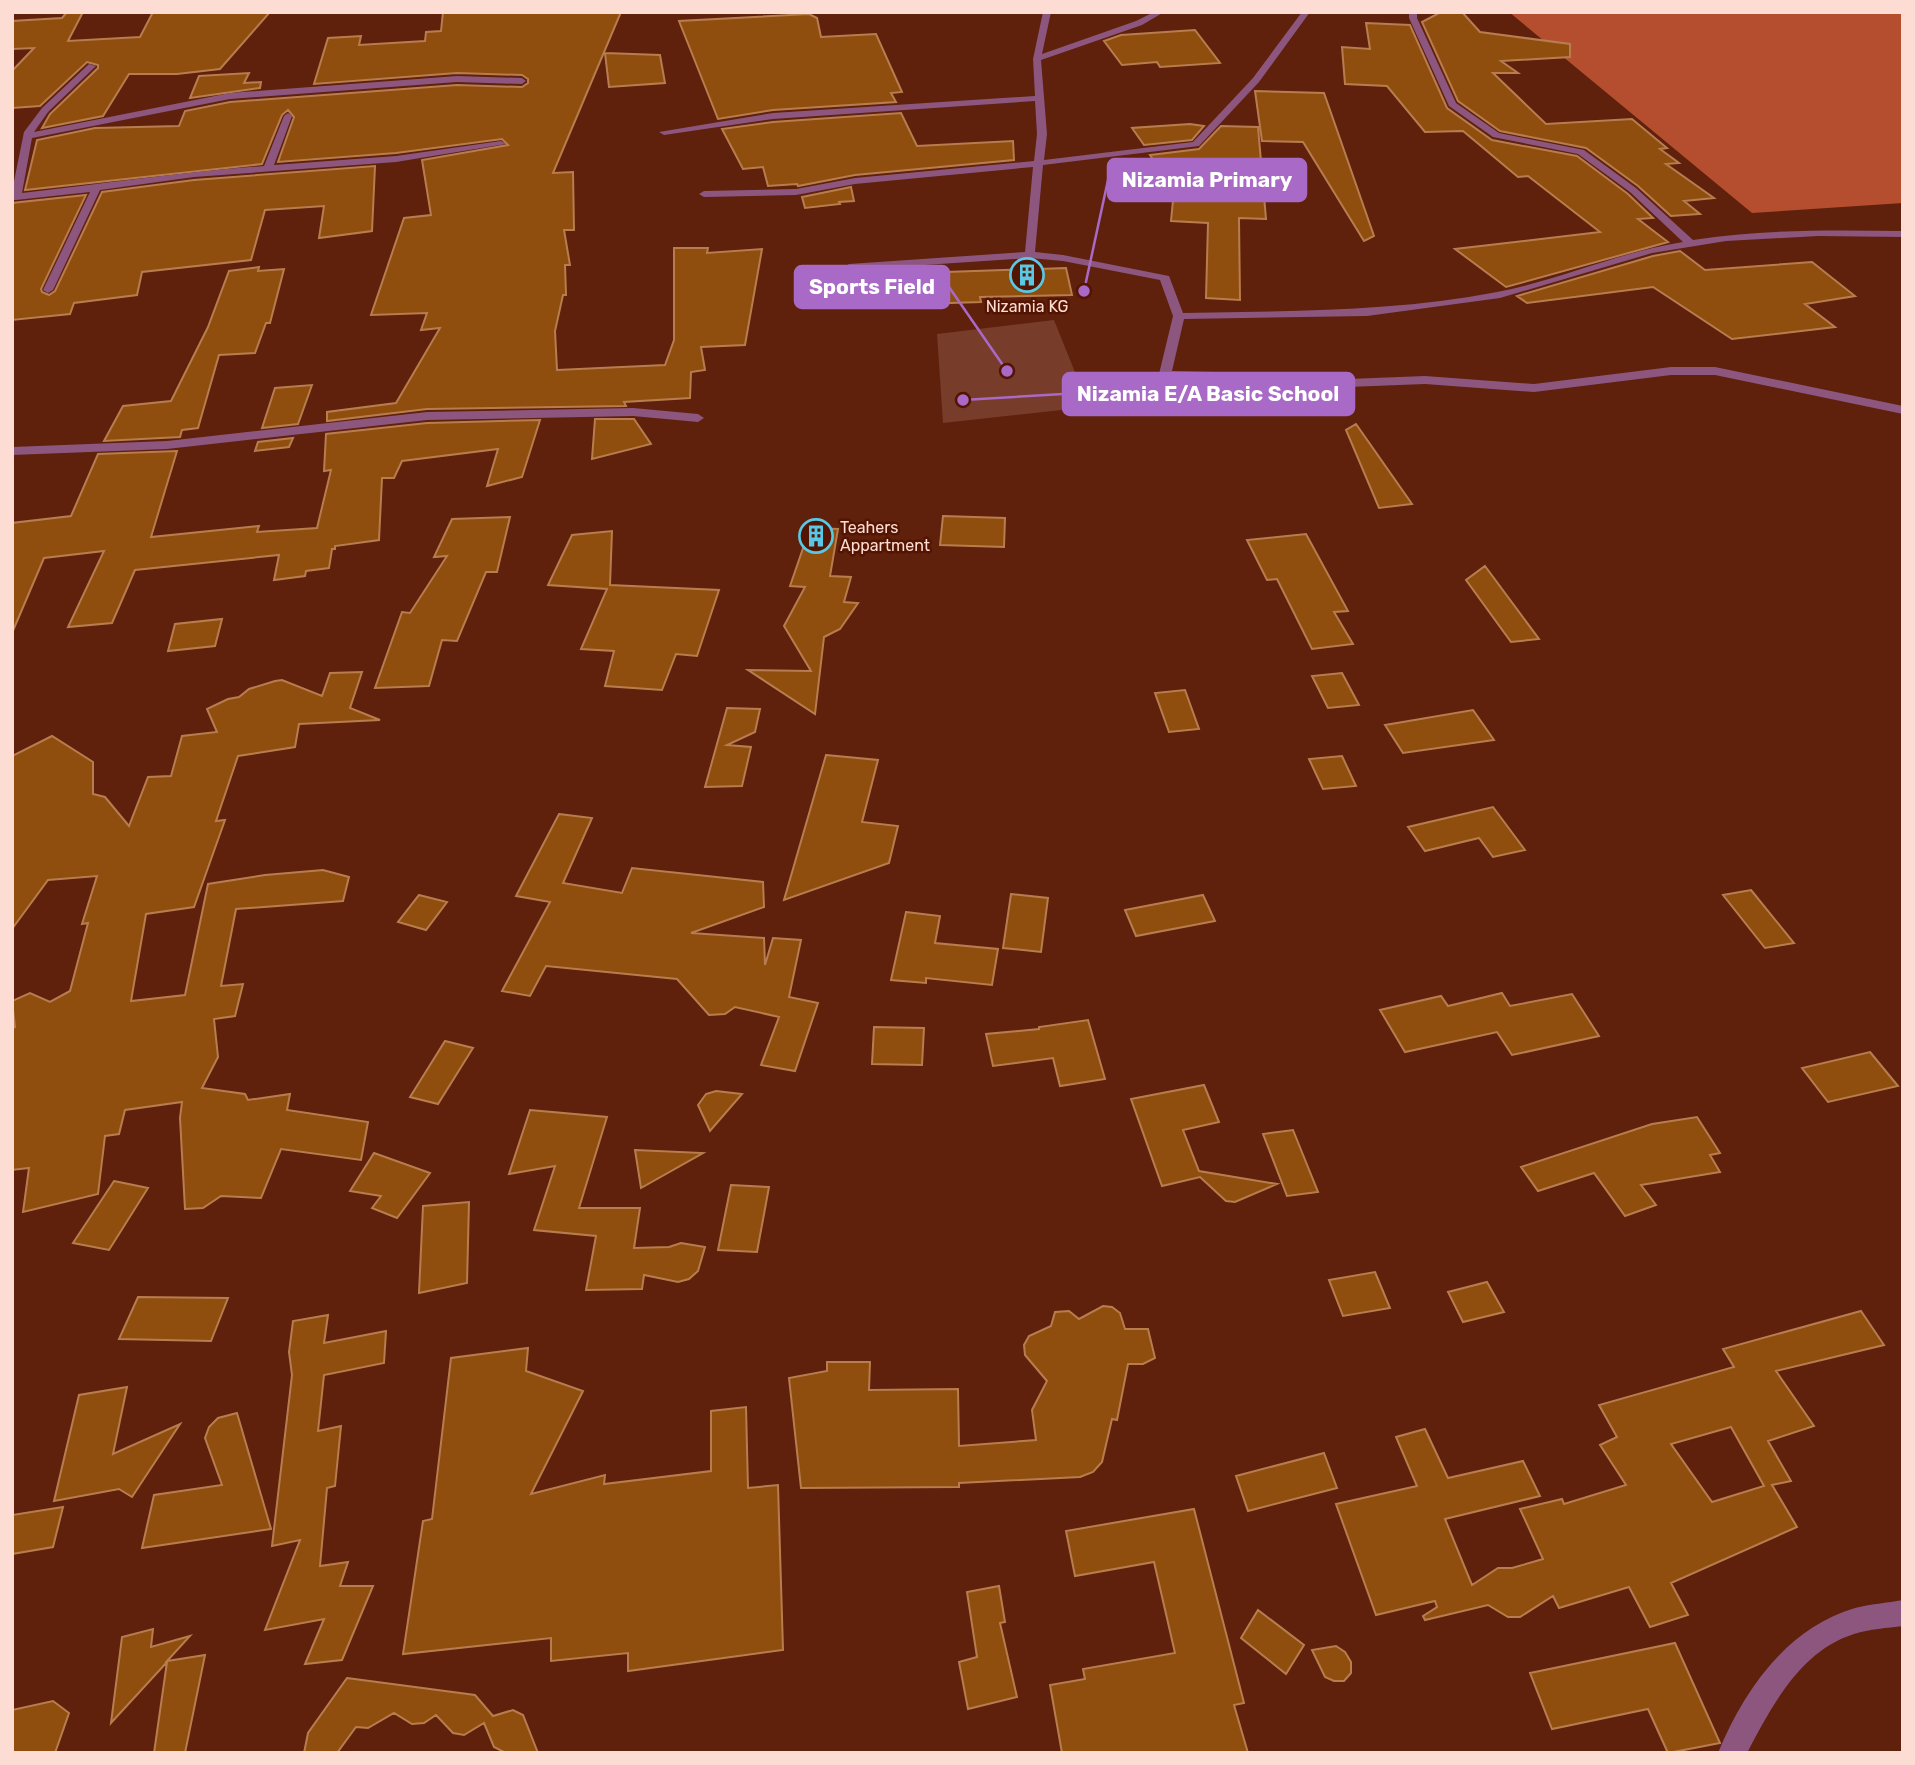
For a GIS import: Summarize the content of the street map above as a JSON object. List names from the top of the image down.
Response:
{
  "places": {
    "building": ["Nizamia KG", "Teahers Appartment"],
    "other": ["Nizamia Primary", "Sports Field", "Nizamia E/A Basic School"]
  }
}
